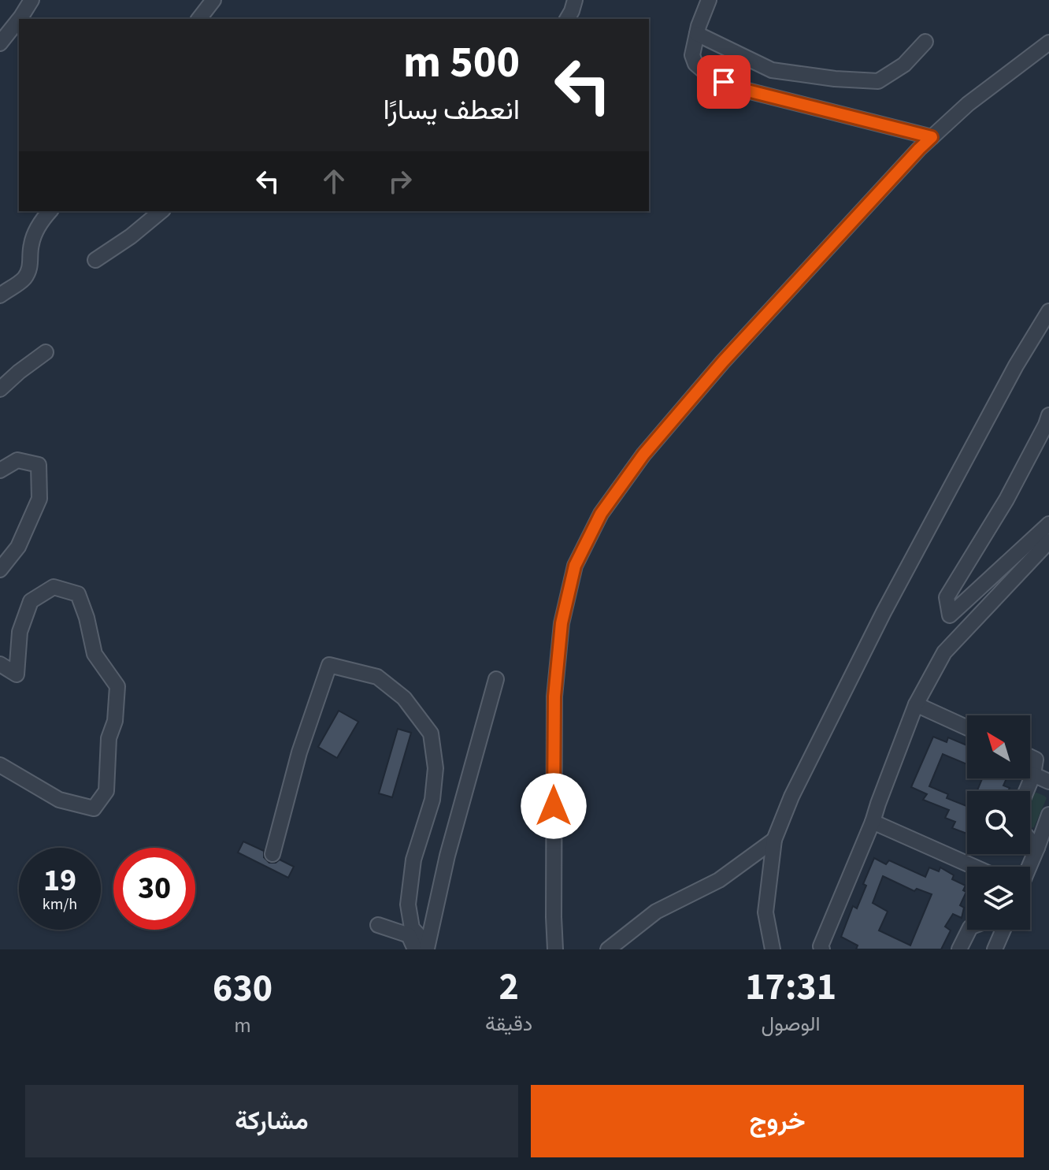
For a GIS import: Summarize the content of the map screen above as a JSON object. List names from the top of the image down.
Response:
{
  "north": "top left",
  "page": {
    "turn": ["500 m", "انعطف يسارًا"],
    "speed": "19 km/h",
    "limit": "30",
    "eta": [
      "17:31",
      "الوصول",
      "2",
      "دقيقة",
      "630",
      "m"
    ],
    "buttons": ["خروج", "مشاركة"]
  }
}
